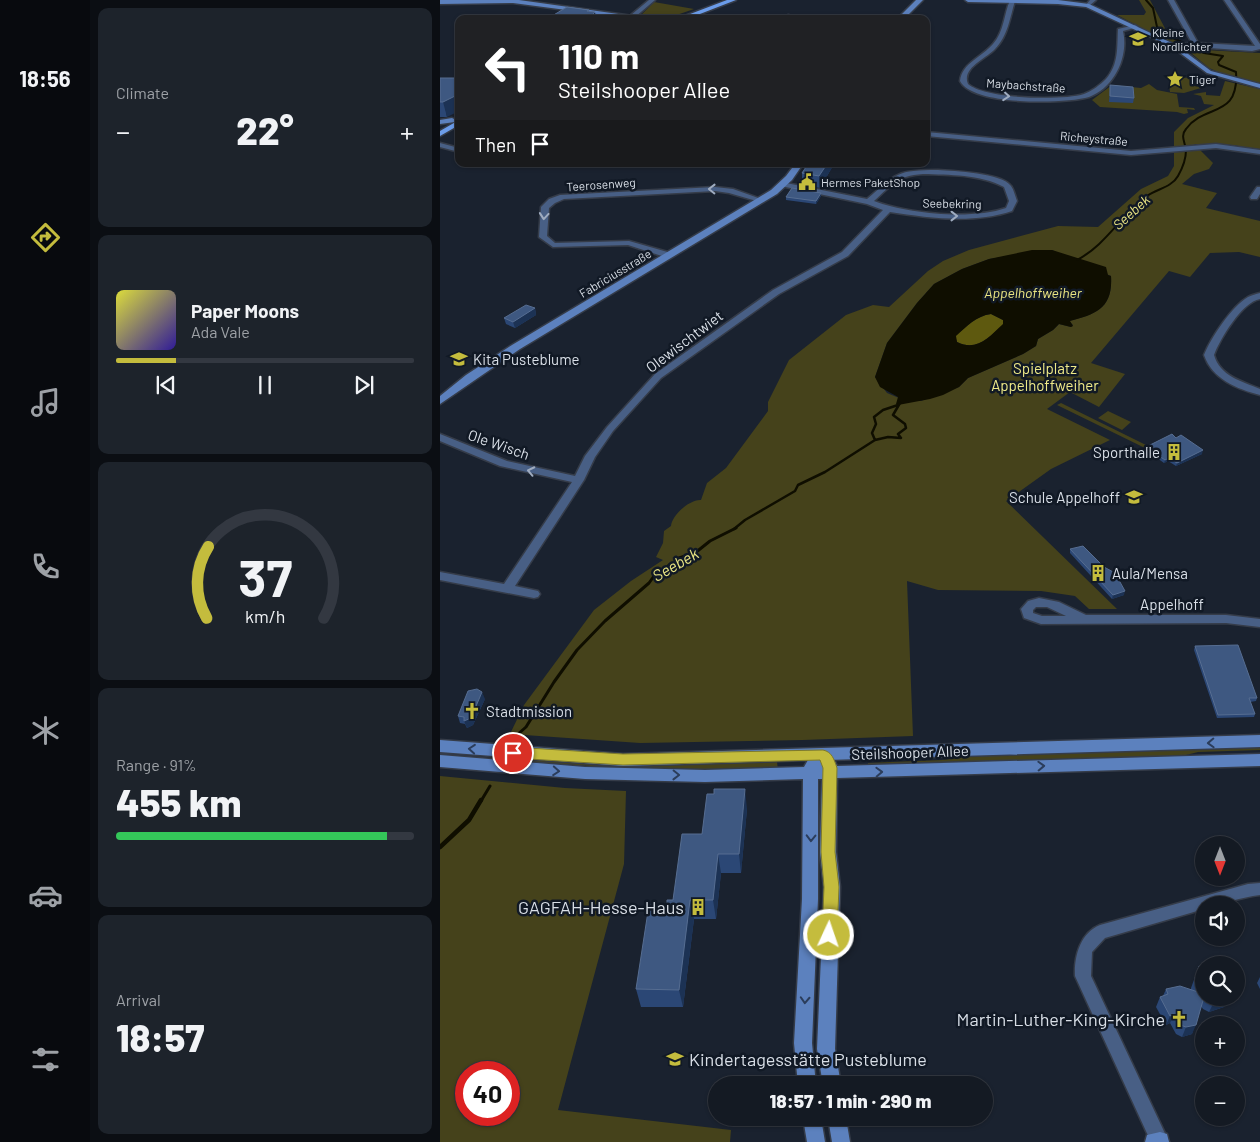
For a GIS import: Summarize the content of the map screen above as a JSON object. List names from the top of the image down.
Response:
{
  "streets": {
    "street": [
      "Maybachstraße",
      "Richeystraße",
      "Teerosenweg",
      "Seebekring",
      "Fabriciusstraße",
      "Olewischtwiet",
      "Ole Wisch",
      "Appelhoff",
      "Steilshooper Allee"
    ]
  },
  "crossings": [
    ["Teerosenweg", "Fabriciusstraße"],
    ["Seebekring", "Fabriciusstraße"],
    ["Seebekring", "Olewischtwiet"],
    ["Olewischtwiet", "Ole Wisch"]
  ],
  "one_way": ["Ole Wisch"],
  "water": ["Seebek", "Appelhoffweiher"],
  "parks": ["Spielplatz Appelhoffweiher"],
  "places": {
    "school or university": [
      "Kleine Nordlichter",
      "Kita Pusteblume",
      "Schule Appelhoff",
      "Kindertagesstätte Pusteblume"
    ],
    "place": ["Tiger"],
    "public building": ["Hermes PaketShop"],
    "building": ["Sporthalle", "Aula/Mensa", "GAGFAH-Hesse-Haus"],
    "church": ["Stadtmission", "Martin-Luther-King-Kirche"]
  },
  "north": "bottom",
  "page": {
    "tabs": "18:56",
    "tile": [
      "Climate",
      ["Range · 91%", "455 km"],
      ["Arrival", "18:57"]
    ],
    "turn": ["110 m", "Steilshooper Allee"],
    "heat": ["−", "22°", "+"],
    "then": "Then",
    "song": ["Paper Moons", "Ada Vale"],
    "map_buttons": ["+", "−"],
    "limit": "40",
    "trip": "18:57 · 1 min · 290 m",
    "gauge": ["37", "km/h"]
  }
}
